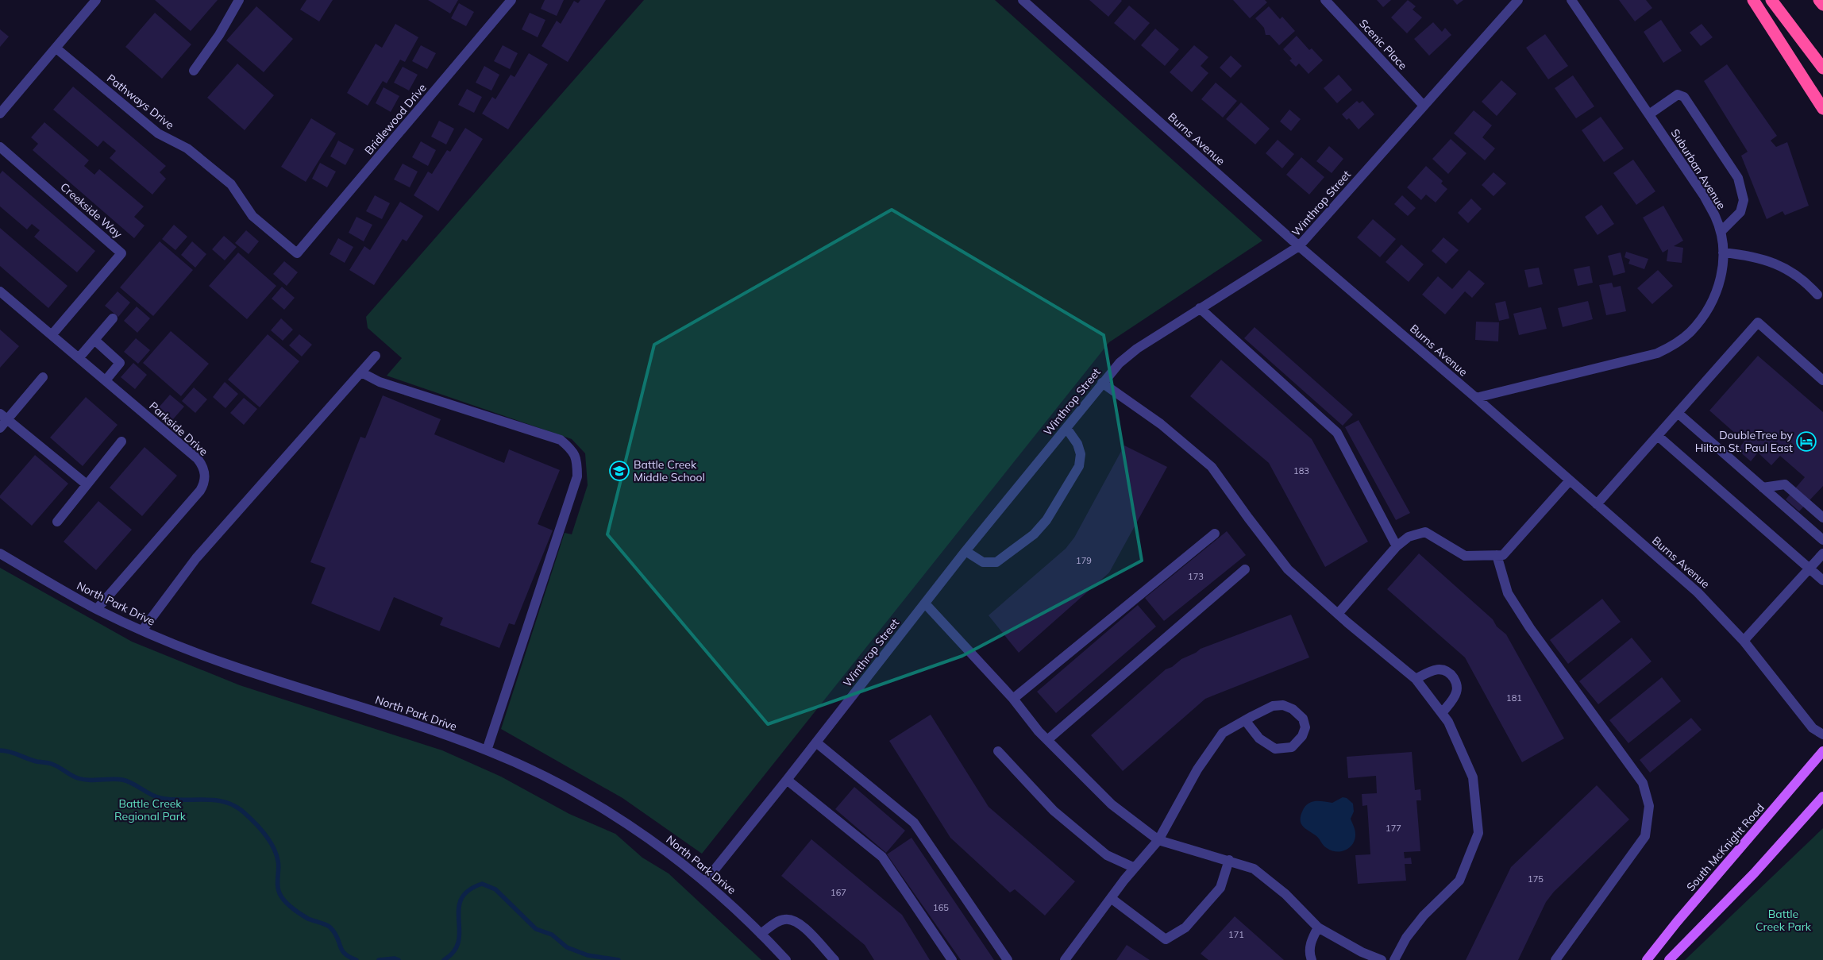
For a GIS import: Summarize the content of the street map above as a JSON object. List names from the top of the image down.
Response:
{
  "streets": {
    "main road": ["South McKnight Road"],
    "street": [
      "Scenic Place",
      "Pathways Drive",
      "Bridlewood Drive",
      "Burns Avenue",
      "Suburban Avenue",
      "Winthrop Street",
      "Creekside Way",
      "Parkside Drive",
      "North Park Drive"
    ]
  },
  "crossings": [
    ["Scenic Place", "Winthrop Street"],
    ["Pathways Drive", "Bridlewood Drive"],
    ["Burns Avenue", "Suburban Avenue"],
    ["Burns Avenue", "Winthrop Street"],
    ["Winthrop Street", "North Park Drive"],
    ["Creekside Way", "Parkside Drive"],
    ["Parkside Drive", "North Park Drive"]
  ],
  "parks": ["Battle Creek Regional Park", "Battle Creek Park"],
  "places": {
    "hotel": ["DoubleTree by Hilton St. Paul East"],
    "school or university": ["Battle Creek Middle School"]
  },
  "house_numbers": [
    "183",
    "179",
    "173",
    "181",
    "177",
    "175",
    "167",
    "165",
    "171"
  ]
}
